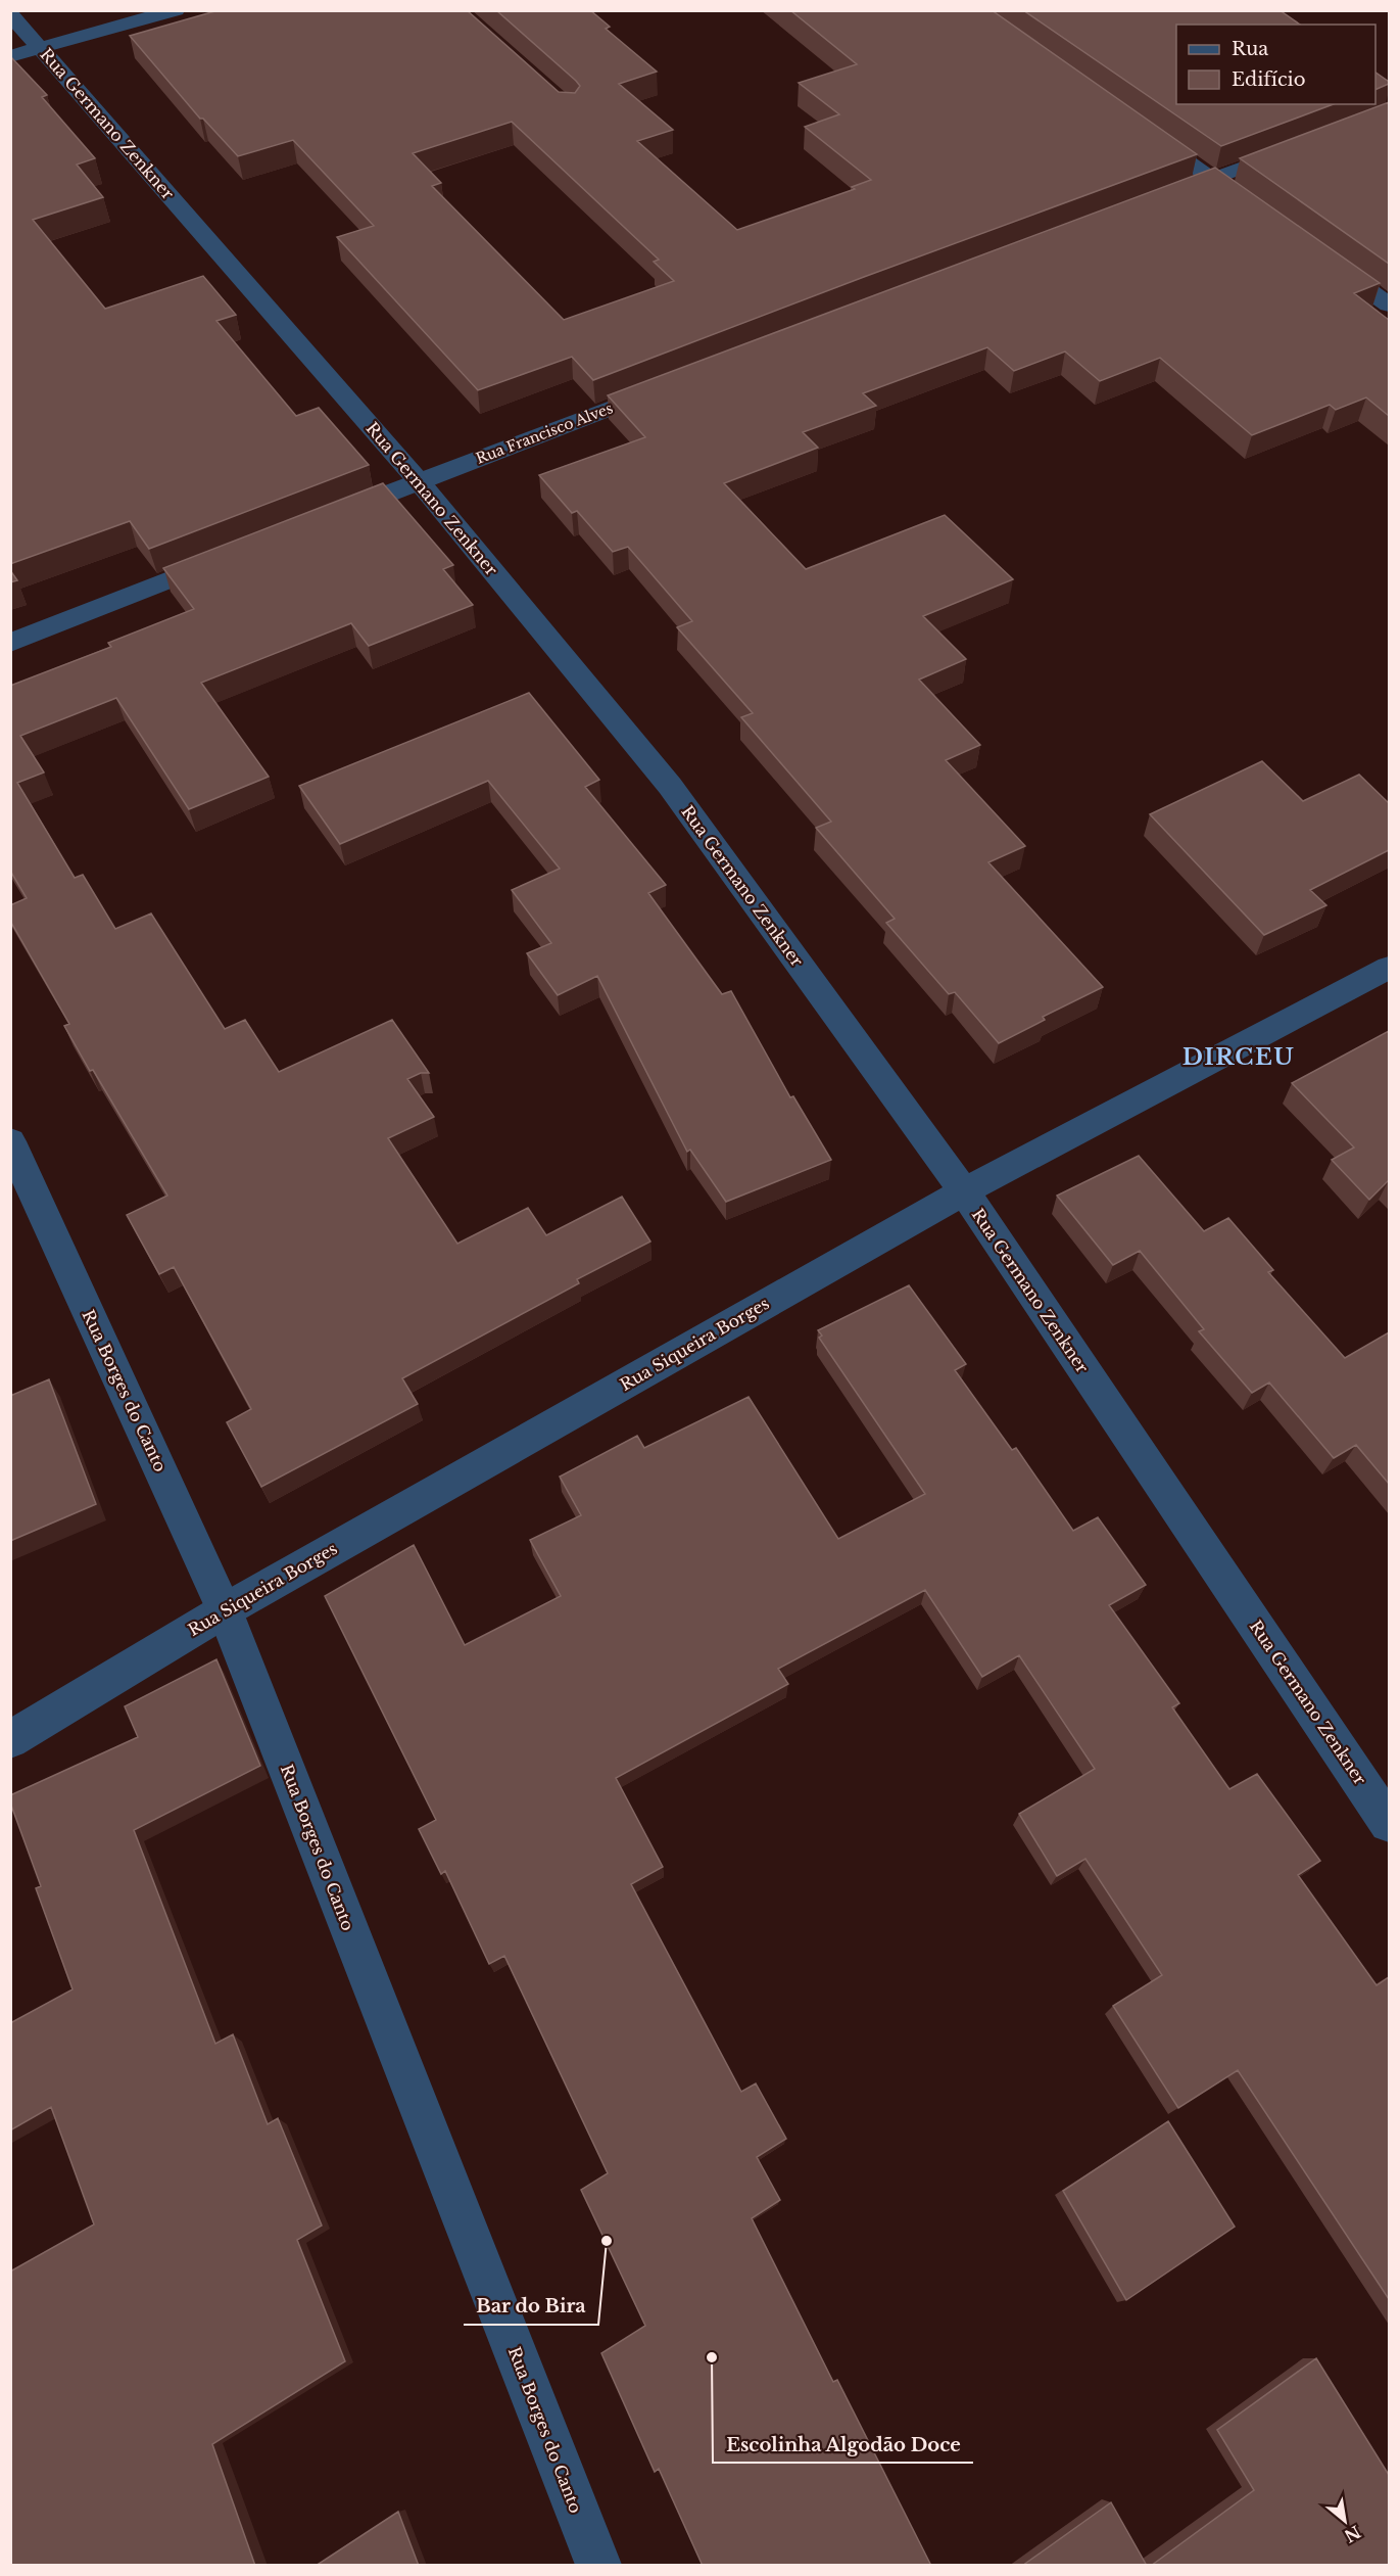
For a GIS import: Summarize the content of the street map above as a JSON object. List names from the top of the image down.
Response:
{
  "streets": {
    "street": [
      "Rua Germano Zenkner",
      "Rua Francisco Alves",
      "Rua Siqueira Borges",
      "Rua Borges do Canto"
    ]
  },
  "crossings": [
    ["Rua Germano Zenkner", "Rua Francisco Alves"],
    ["Rua Germano Zenkner", "Rua Siqueira Borges"],
    ["Rua Siqueira Borges", "Rua Borges do Canto"]
  ],
  "districts": ["DIRCEU"],
  "places": ["Bar do Bira", "Escolinha Algodão Doce"],
  "legend": ["Rua", "Edifício"],
  "north": "bottom right"
}
